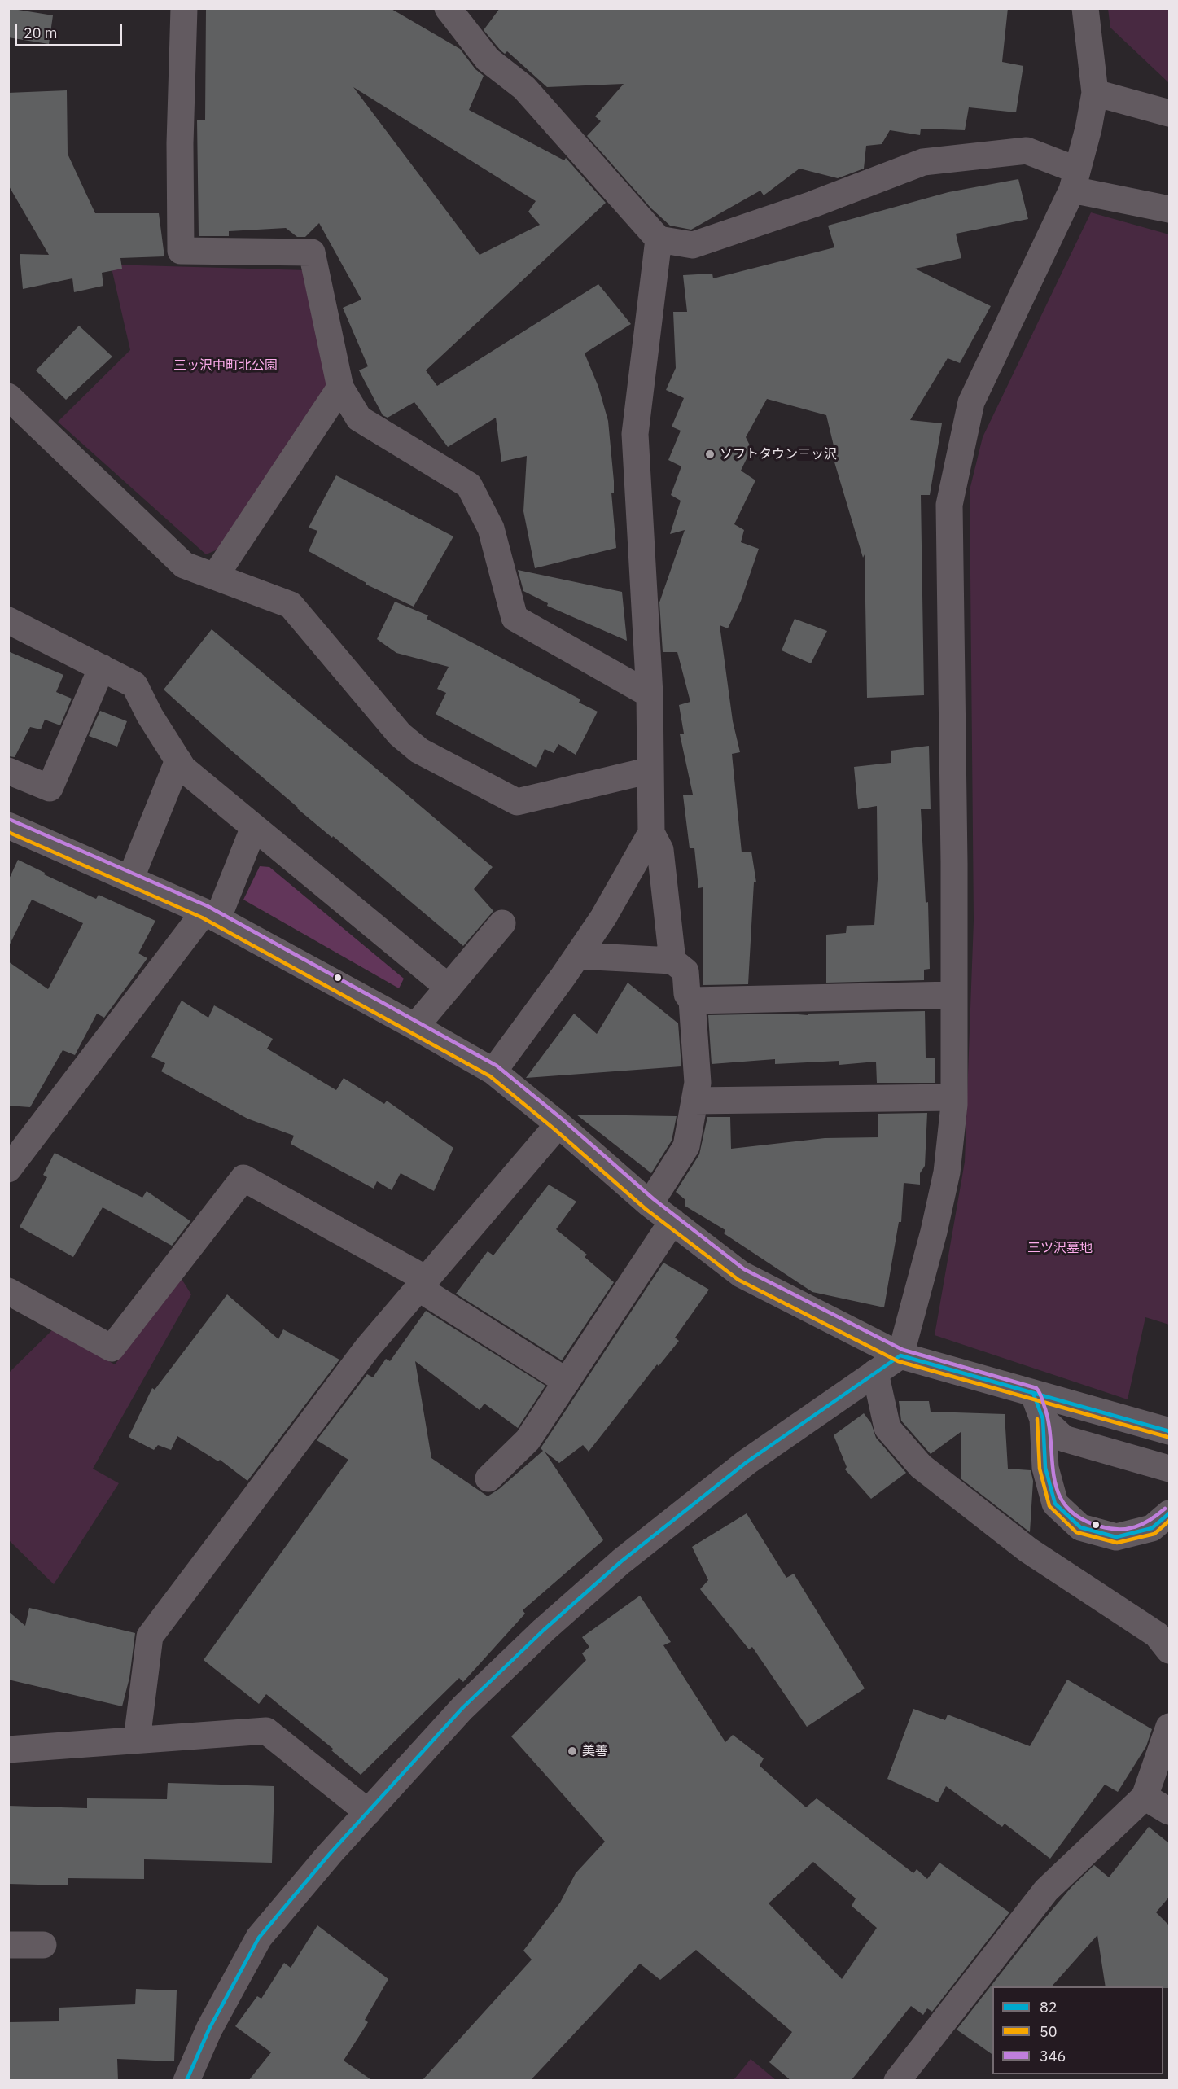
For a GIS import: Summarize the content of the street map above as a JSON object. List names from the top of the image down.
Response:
{
  "parks": ["三ッ沢中町北公園", "三ツ沢墓地"],
  "places": ["ソフトタウン三ッ沢", "美善"],
  "lines": ["transit line 346", "transit line 50", "transit line 82"],
  "legend": ["82", "50", "346"],
  "scale_bar": "20 m"
}
